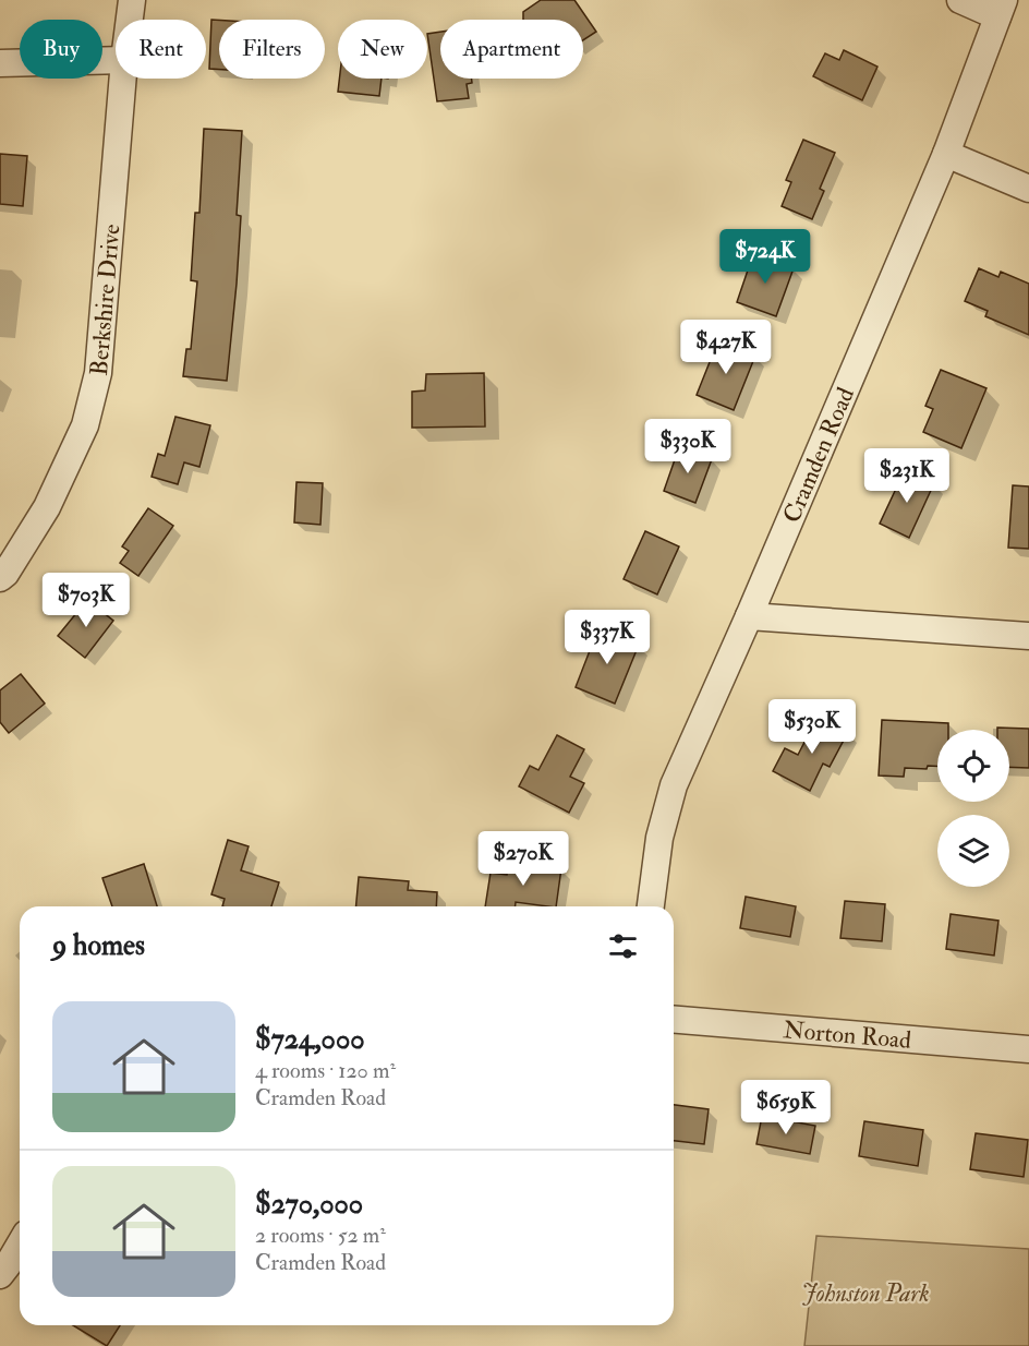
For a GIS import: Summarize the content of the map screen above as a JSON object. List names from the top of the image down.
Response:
{
  "streets": {
    "street": ["Berkshire Drive", "Cramden Road", "Norton Road"]
  },
  "parks": ["Johnston Park"],
  "page": {
    "chip": [
      "Buy",
      "Rent",
      "Filters",
      "New",
      "Apartment"
    ],
    "price": [
      "$724K",
      "$427K",
      "$330K",
      "$231K",
      "$703K",
      "$337K",
      "$530K",
      "$270K",
      "$659K"
    ],
    "heading": "9 homes",
    "list": [
      {
        "name": "$724,000",
        "note": "4 rooms · 120 m² · Cramden Road"
      },
      {
        "name": "$270,000",
        "note": "2 rooms · 52 m² · Cramden Road"
      }
    ]
  }
}
